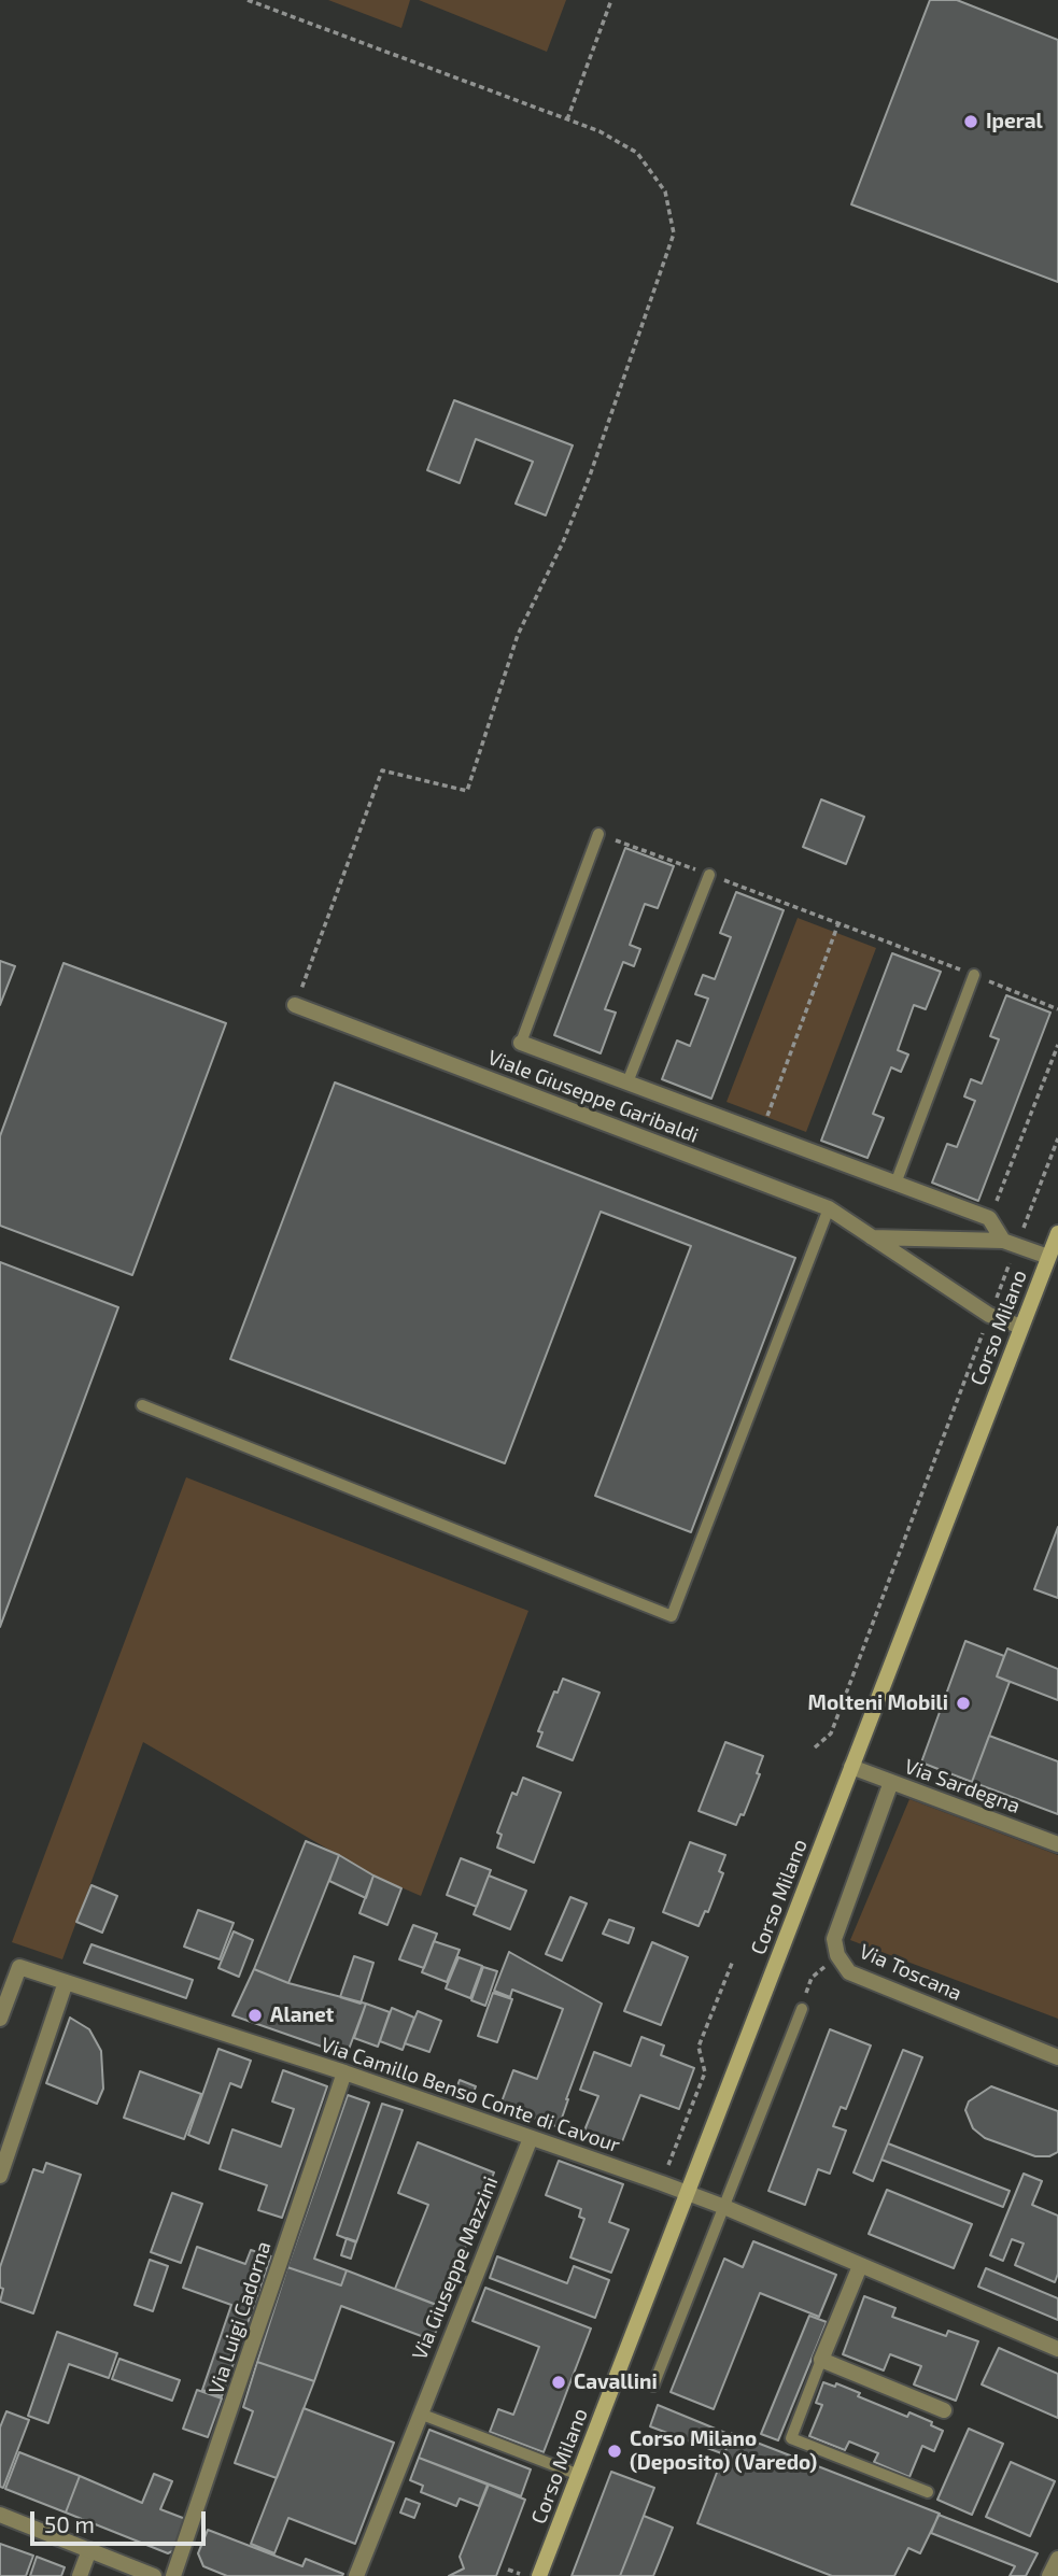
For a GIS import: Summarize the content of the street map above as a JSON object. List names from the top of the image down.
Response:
{
  "streets": {
    "main road": ["Corso Milano"],
    "street": [
      "Viale Giuseppe Garibaldi",
      "Via Sardegna",
      "Via Toscana",
      "Via Camillo Benso Conte di Cavour",
      "Via Giuseppe Mazzini",
      "Via Luigi Cadorna"
    ]
  },
  "crossings": [
    ["Viale Giuseppe Garibaldi", "Corso Milano"],
    ["Corso Milano", "Via Sardegna"],
    ["Corso Milano", "Via Camillo Benso Conte di Cavour"],
    ["Via Sardegna", "Via Toscana"],
    ["Via Camillo Benso Conte di Cavour", "Via Giuseppe Mazzini"],
    ["Via Camillo Benso Conte di Cavour", "Via Luigi Cadorna"]
  ],
  "places": [
    "Iperal",
    "Molteni Mobili",
    "Alanet",
    "Cavallini",
    "Corso Milano (Deposito) (Varedo)"
  ],
  "scale_bar": "50 m"
}
